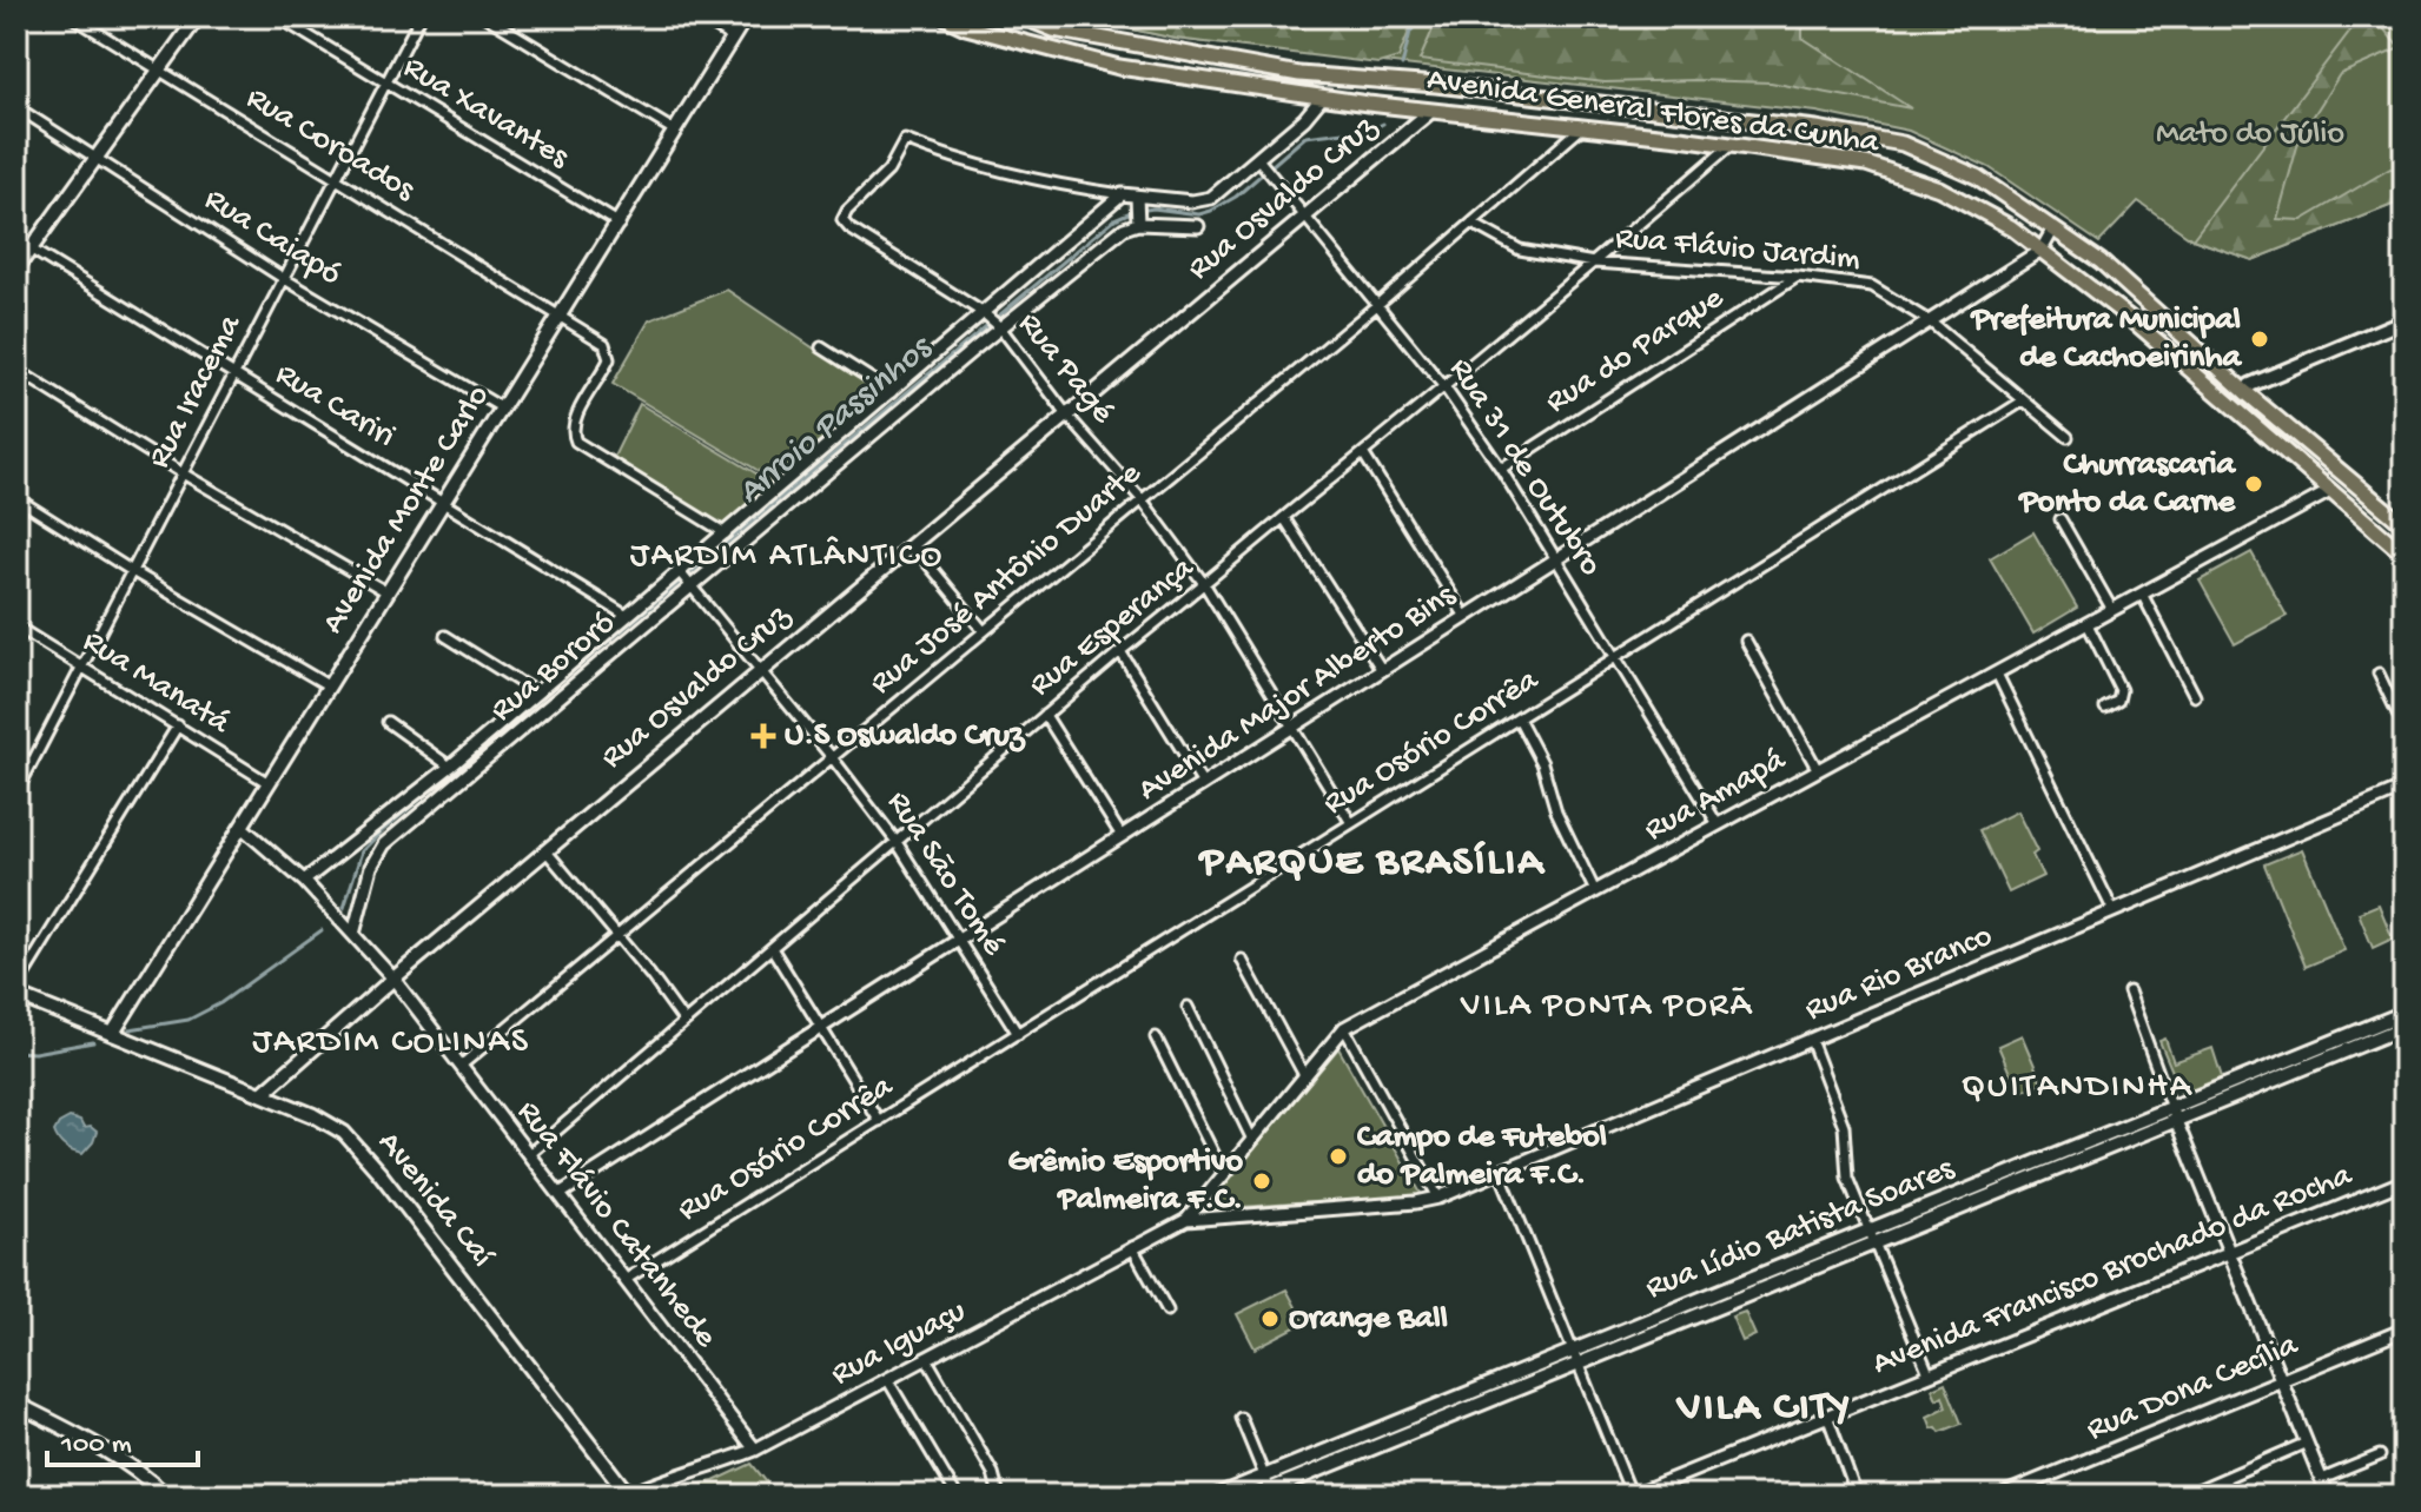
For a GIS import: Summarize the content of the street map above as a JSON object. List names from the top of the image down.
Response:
{
  "streets": {
    "main road": [
      "Avenida General Flores da Cunha",
      "Rua Osvaldo Cruz",
      "Avenida Monte Carlo",
      "Avenida Caí",
      "Rua Lídio Batista Soares"
    ],
    "street": [
      "Rua Xavantes",
      "Rua Coroados",
      "Rua Caiapó",
      "Rua Flávio Jardim",
      "Rua do Parque",
      "Rua Pagé",
      "Rua Iracema",
      "Rua Cariri",
      "Rua 31 de Outubro",
      "Rua José Antônio Duarte",
      "Rua Esperança",
      "Rua Bororó",
      "Rua Manatá",
      "Avenida Major Alberto Bins",
      "Rua Osório Corrêa",
      "Rua Amapá",
      "Rua São Tomé",
      "Rua Rio Branco",
      "Rua Flávio Catanhede",
      "Avenida Francisco Brochado da Rocha",
      "Rua Iguaçu",
      "Rua Dona Cecília"
    ]
  },
  "crossings": [
    ["Avenida General Flores da Cunha", "Rua Osvaldo Cruz"],
    ["Avenida General Flores da Cunha", "Rua José Antônio Duarte"],
    ["Avenida General Flores da Cunha", "Rua Esperança"],
    ["Avenida General Flores da Cunha", "Avenida Major Alberto Bins"],
    ["Avenida General Flores da Cunha", "Rua Amapá"],
    ["Rua Xavantes", "Rua Iracema"],
    ["Rua Xavantes", "Avenida Monte Carlo"],
    ["Rua Coroados", "Rua Iracema"],
    ["Rua Coroados", "Avenida Monte Carlo"],
    ["Rua Osvaldo Cruz", "Rua Pagé"],
    ["Rua Osvaldo Cruz", "Rua 31 de Outubro"],
    ["Rua Osvaldo Cruz", "Rua São Tomé"],
    ["Rua Osvaldo Cruz", "Avenida Caí"],
    ["Rua Osvaldo Cruz", "Rua Flávio Catanhede"],
    ["Rua Caiapó", "Rua Iracema"],
    ["Rua Caiapó", "Avenida Monte Carlo"],
    ["Rua Flávio Jardim", "Rua do Parque"],
    ["Rua Flávio Jardim", "Rua José Antônio Duarte"],
    ["Rua Flávio Jardim", "Rua Esperança"],
    ["Rua Flávio Jardim", "Avenida Major Alberto Bins"],
    ["Rua Flávio Jardim", "Rua Osório Corrêa"],
    ["Rua do Parque", "Rua 31 de Outubro"],
    ["Rua Pagé", "Rua José Antônio Duarte"],
    ["Rua Pagé", "Rua Esperança"],
    ["Rua Pagé", "Rua Bororó"],
    ["Rua Pagé", "Avenida Major Alberto Bins"],
    ["Rua Pagé", "Rua Osório Corrêa"],
    ["Rua Iracema", "Rua Cariri"],
    ["Rua Iracema", "Rua Manatá"],
    ["Rua Cariri", "Avenida Monte Carlo"],
    ["Rua 31 de Outubro", "Rua José Antônio Duarte"],
    ["Rua 31 de Outubro", "Rua Esperança"],
    ["Rua 31 de Outubro", "Avenida Major Alberto Bins"],
    ["Rua 31 de Outubro", "Rua Osório Corrêa"],
    ["Rua 31 de Outubro", "Rua Amapá"],
    ["Avenida Monte Carlo", "Rua Manatá"],
    ["Avenida Monte Carlo", "Avenida Caí"],
    ["Avenida Monte Carlo", "Rua Flávio Catanhede"],
    ["Rua José Antônio Duarte", "Rua São Tomé"],
    ["Rua José Antônio Duarte", "Rua Flávio Catanhede"],
    ["Rua Esperança", "Rua São Tomé"],
    ["Rua Esperança", "Rua Flávio Catanhede"],
    ["Rua Bororó", "Rua São Tomé"],
    ["Rua Bororó", "Rua Flávio Catanhede"],
    ["Avenida Major Alberto Bins", "Rua São Tomé"],
    ["Avenida Major Alberto Bins", "Rua Flávio Catanhede"],
    ["Rua Osório Corrêa", "Rua São Tomé"],
    ["Rua Osório Corrêa", "Rua Flávio Catanhede"],
    ["Rua Amapá", "Rua Rio Branco"],
    ["Rua Amapá", "Rua Iguaçu"],
    ["Rua Rio Branco", "Rua Iguaçu"],
    ["Avenida Caí", "Rua Iguaçu"],
    ["Rua Flávio Catanhede", "Rua Iguaçu"]
  ],
  "districts": [
    "JARDIM ATLÂNTICO",
    "PARQUE BRASÍLIA",
    "VILA PONTA PORÃ",
    "JARDIM COLINAS",
    "QUITANDINHA",
    "VILA CITY"
  ],
  "water": ["Arroio Passinhos"],
  "parks": ["Mato do Júlio"],
  "places": {
    "other": [
      "Prefeitura Municipal de Cachoeirinha",
      "Churrascaria Ponto da Carne",
      "Campo de Futebol do Palmeira F.C.",
      "Grêmio Esportivo Palmeira F.C.",
      "Orange Ball"
    ],
    "health": ["U.S Oswaldo Cruz"]
  },
  "scale_bar": "100 m"
}
